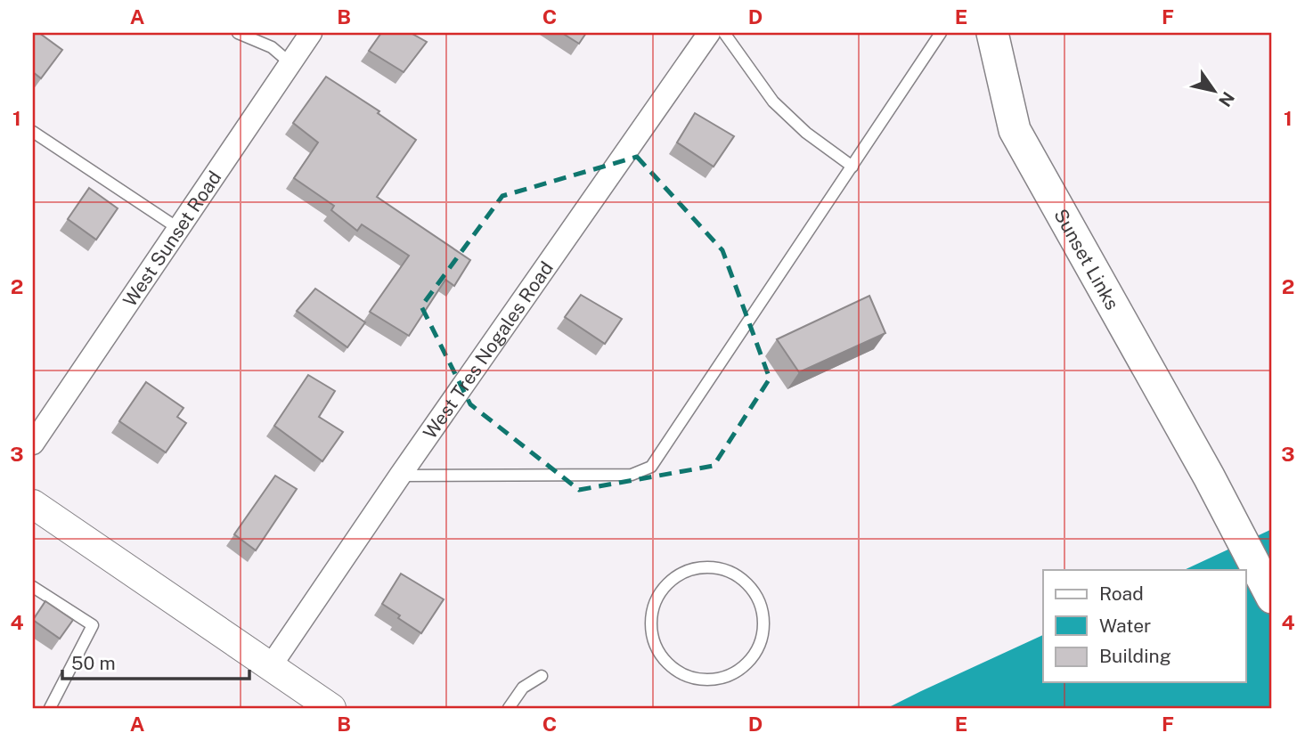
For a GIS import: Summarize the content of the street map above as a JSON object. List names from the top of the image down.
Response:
{
  "streets": {
    "main road": ["Sunset Links"],
    "street": ["West Sunset Road", "West Tres Nogales Road"]
  },
  "legend": ["Road", "Water", "Building"],
  "scale_bar": "50 m",
  "north": "bottom right",
  "grid": {
    "columns": [
      "A",
      "B",
      "C",
      "D",
      "E",
      "F"
    ],
    "rows": [
      "1",
      "2",
      "3",
      "4"
    ]
  }
}
